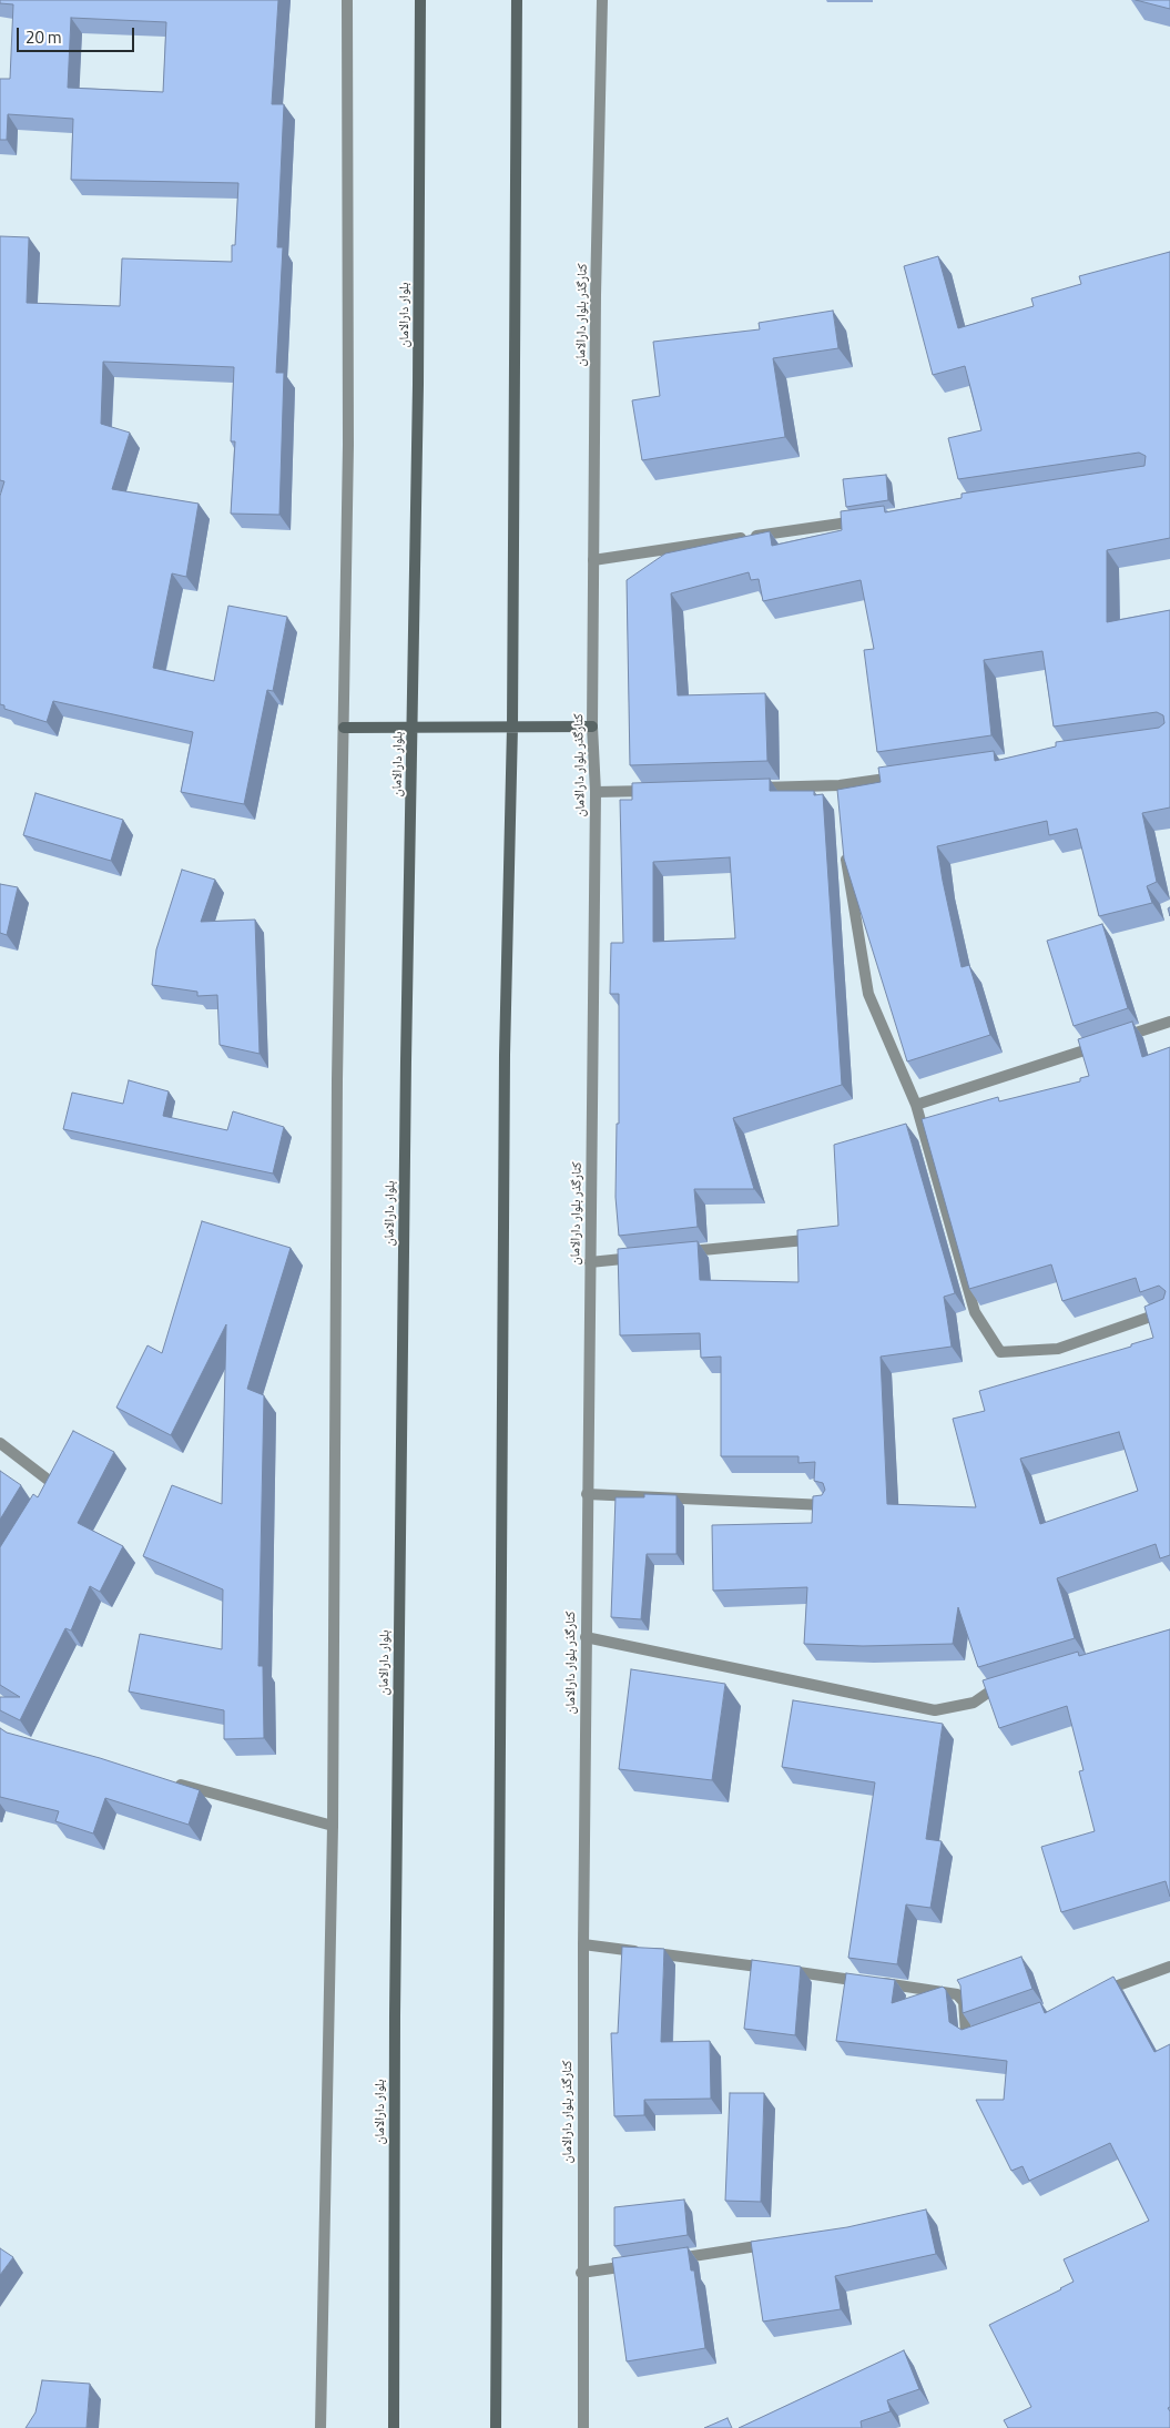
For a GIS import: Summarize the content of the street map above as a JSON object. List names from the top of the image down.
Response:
{
  "streets": {
    "main road": ["بلوار دارالامان"],
    "street": ["کنارگذر بلوار دارالامان"]
  },
  "scale_bar": "20 m"
}
